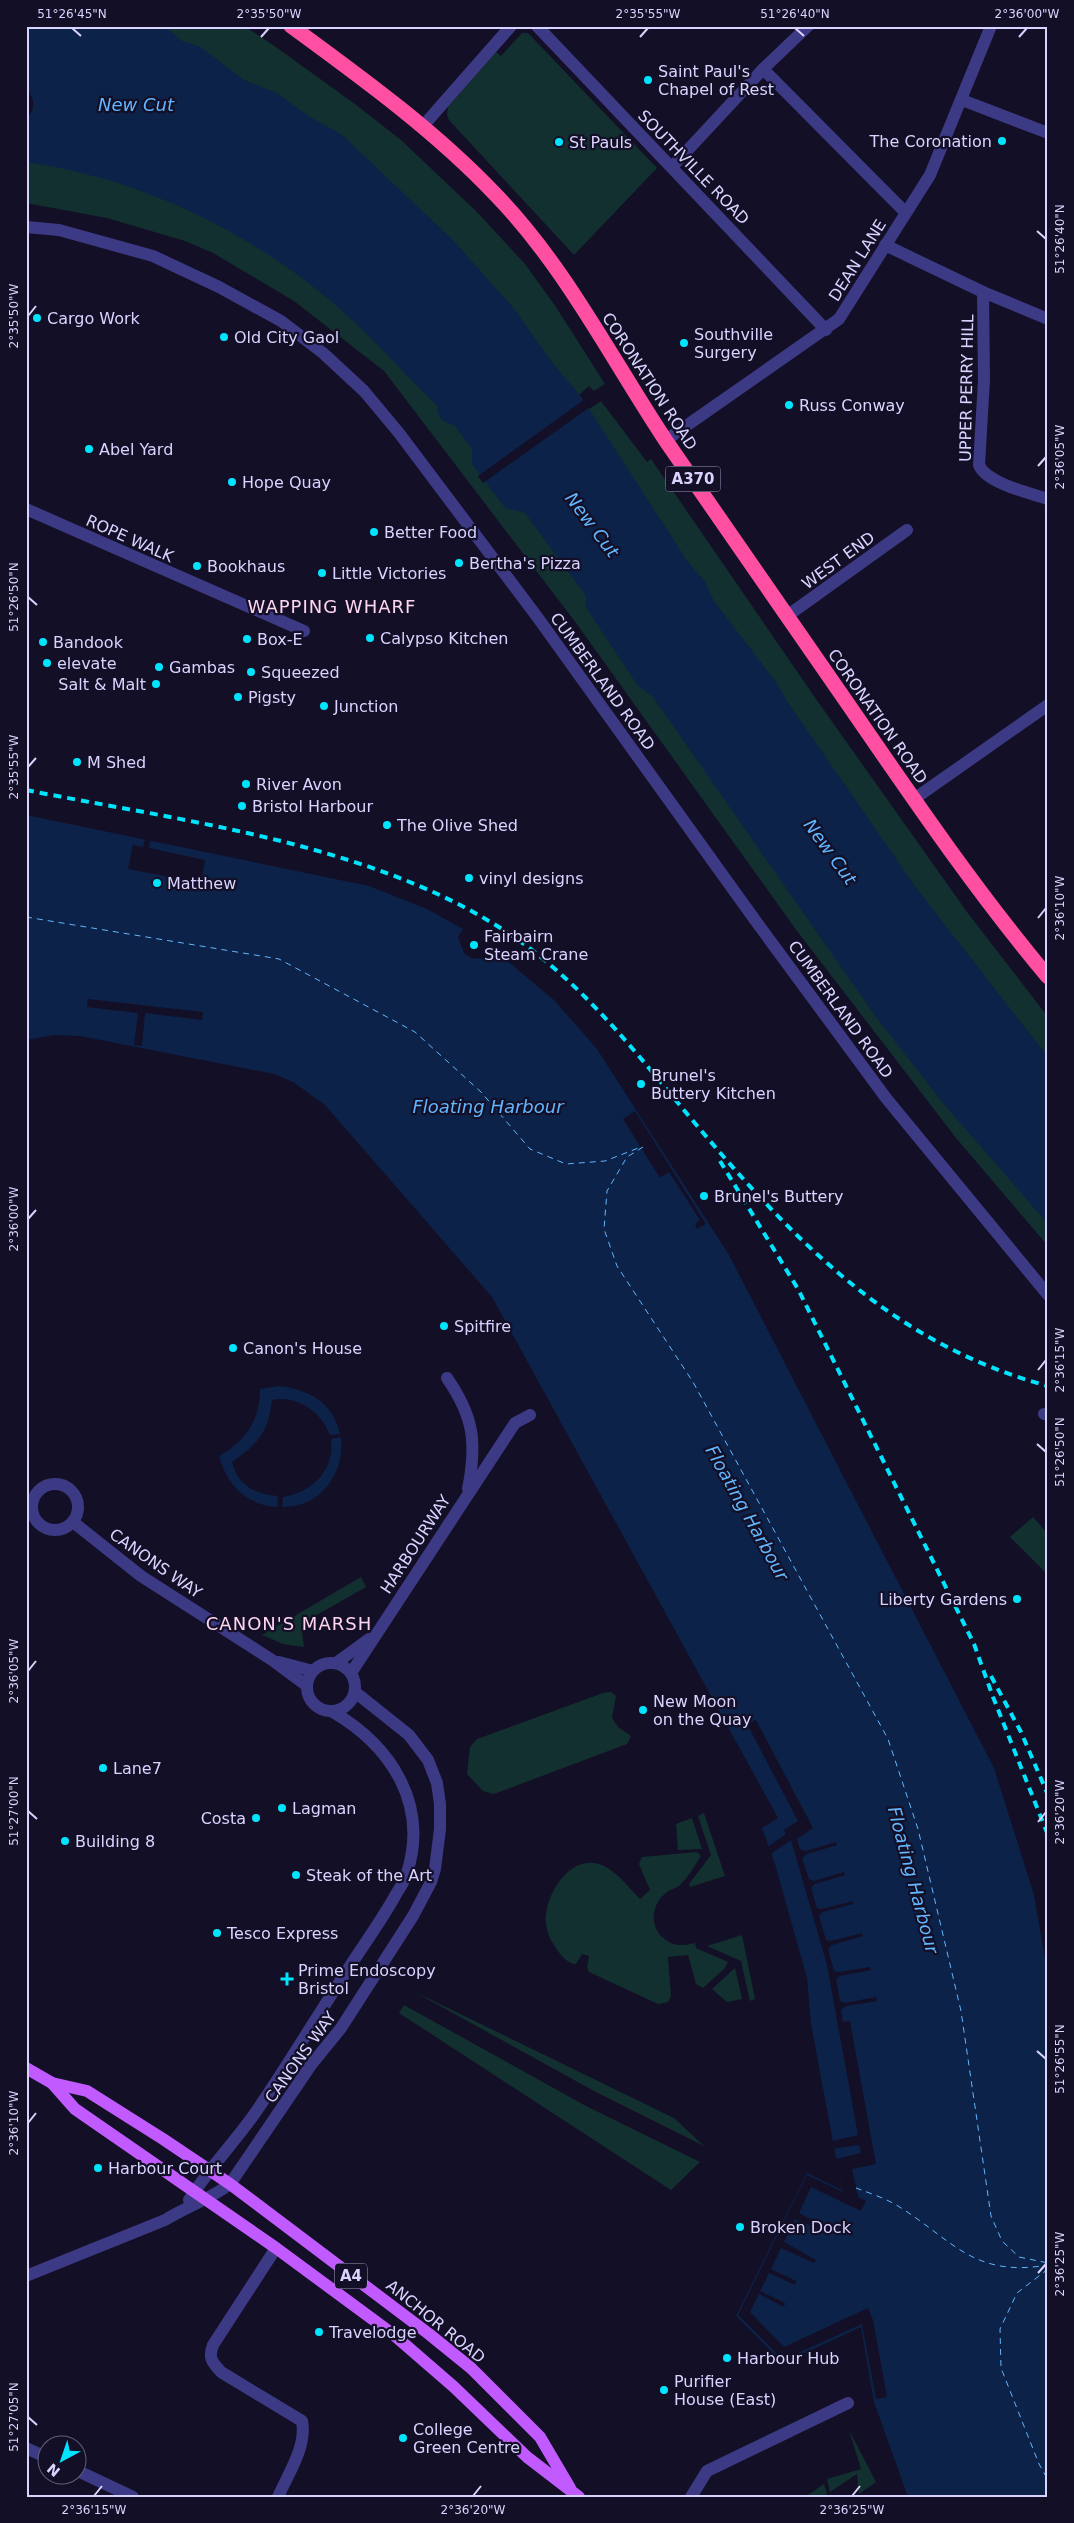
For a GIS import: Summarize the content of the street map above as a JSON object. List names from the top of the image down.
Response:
{
  "streets": {
    "highway": ["CORONATION ROAD", "A370"],
    "main road": ["A4", "ANCHOR ROAD"],
    "street": [
      "SOUTHVILLE ROAD",
      "DEAN LANE",
      "UPPER PERRY HILL",
      "ROPE WALK",
      "WEST END",
      "CUMBERLAND ROAD",
      "HARBOURWAY",
      "CANONS WAY"
    ]
  },
  "crossings": [
    ["SOUTHVILLE ROAD", "DEAN LANE"],
    ["DEAN LANE", "CORONATION ROAD"],
    ["CORONATION ROAD", "WEST END"],
    ["HARBOURWAY", "CANONS WAY"],
    ["CANONS WAY", "ANCHOR ROAD"]
  ],
  "districts": ["WAPPING WHARF", "CANON'S MARSH"],
  "water": ["New Cut", "Floating Harbour"],
  "places": {
    "other": [
      "Saint Paul's Chapel of Rest",
      "The Coronation",
      "St Pauls",
      "Cargo Work",
      "Old City Gaol",
      "Southville Surgery",
      "Russ Conway",
      "Abel Yard",
      "Hope Quay",
      "Better Food",
      "Bertha's Pizza",
      "Bookhaus",
      "Little Victories",
      "Calypso Kitchen",
      "Box-E",
      "Bandook",
      "elevate",
      "Gambas",
      "Squeezed",
      "Salt & Malt",
      "Pigsty",
      "Junction",
      "M Shed",
      "River Avon",
      "Bristol Harbour",
      "The Olive Shed",
      "vinyl designs",
      "Matthew",
      "Fairbairn Steam Crane",
      "Brunel's Buttery Kitchen",
      "Brunel's Buttery",
      "Spitfire",
      "Canon's House",
      "Liberty Gardens",
      "New Moon on the Quay",
      "Lane7",
      "Lagman",
      "Costa",
      "Building 8",
      "Steak of the Art",
      "Tesco Express",
      "Harbour Court",
      "Broken Dock",
      "Travelodge",
      "Harbour Hub",
      "Purifier House (East)",
      "College Green Centre"
    ],
    "health": ["Prime Endoscopy Bristol"]
  },
  "north": "bottom left",
  "coordinates": [
    "51°26'45\"N",
    "2°35'50\"W",
    "2°35'55\"W",
    "51°26'40\"N",
    "2°36'00\"W",
    "2°36'05\"W",
    "51°26'50\"N",
    "2°36'10\"W",
    "2°36'15\"W",
    "51°27'00\"N",
    "2°36'20\"W",
    "51°26'55\"N",
    "2°36'25\"W",
    "51°27'05\"N"
  ]
}
